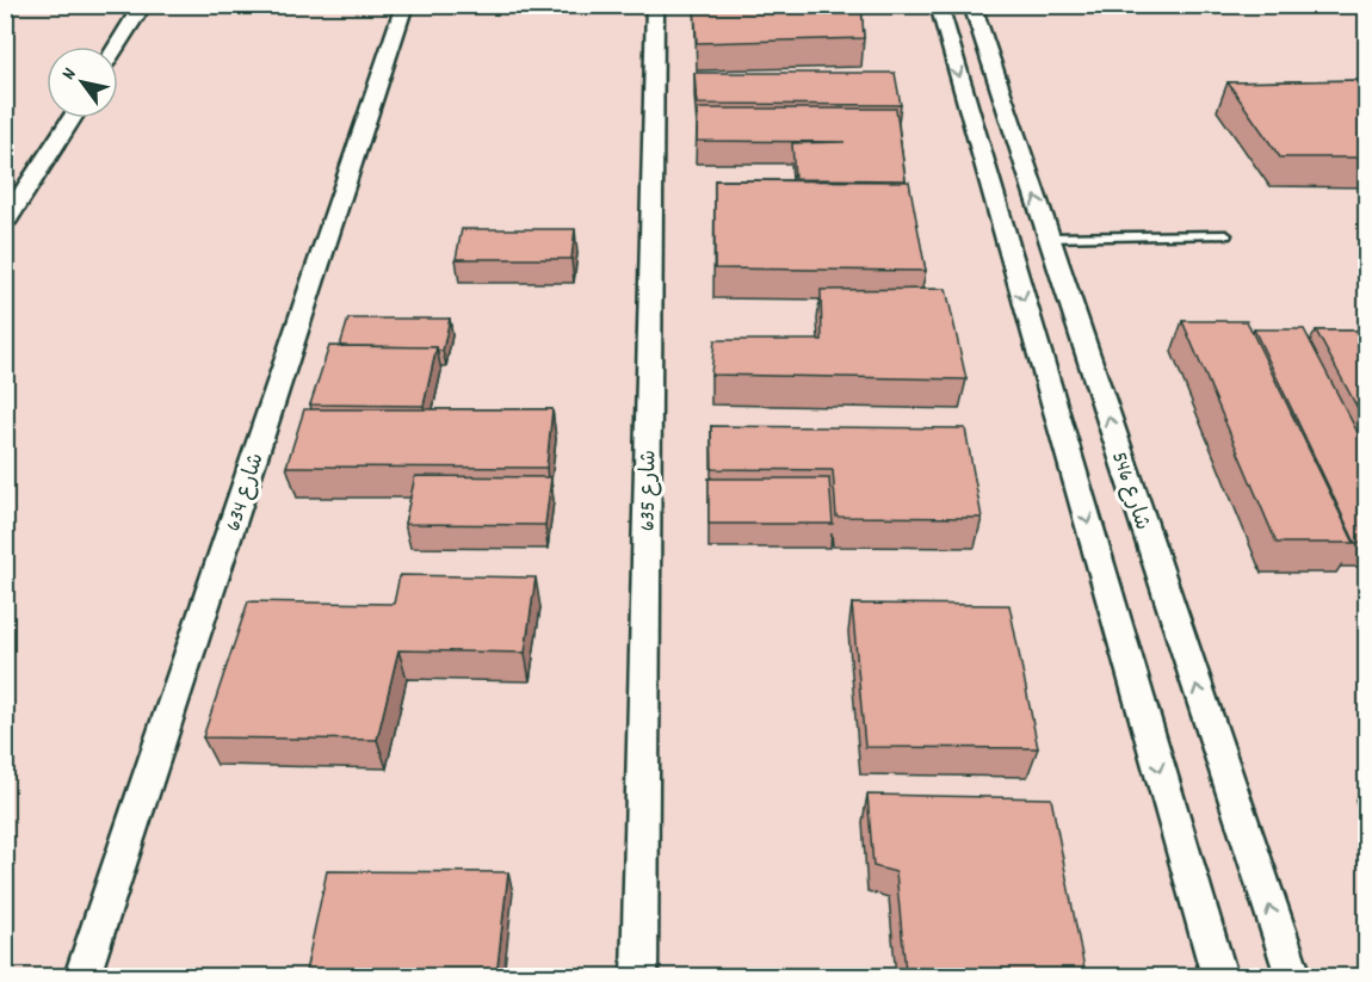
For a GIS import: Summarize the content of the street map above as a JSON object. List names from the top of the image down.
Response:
{
  "streets": {
    "street": ["شارع 635", "شارع 546", "شارع 634"]
  },
  "north": "top left"
}
